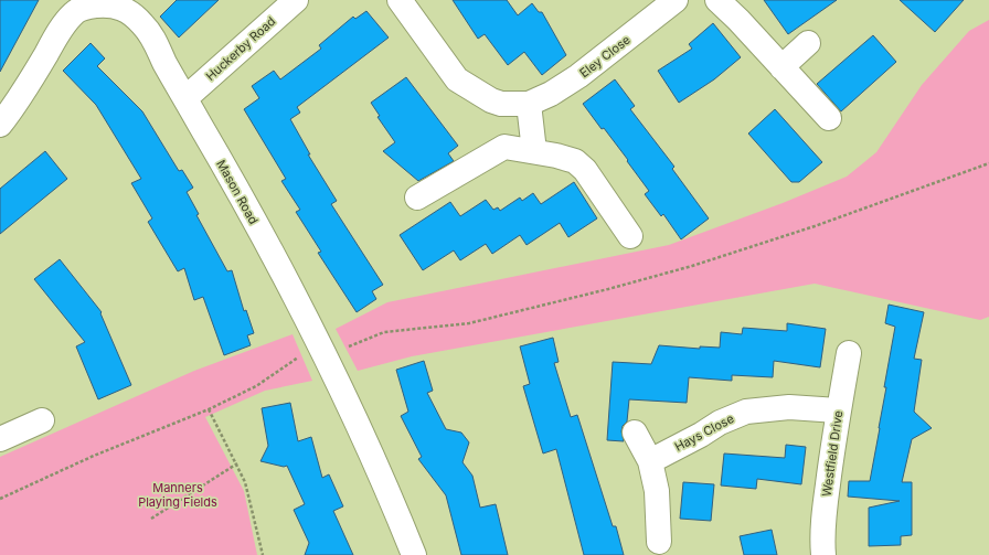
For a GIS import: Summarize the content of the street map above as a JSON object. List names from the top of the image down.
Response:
{
  "streets": {
    "street": [
      "Huckerby Road",
      "Eley Close",
      "Mason Road",
      "Hays Close",
      "Westfield Drive"
    ]
  },
  "crossings": [
    ["Huckerby Road", "Mason Road"],
    ["Hays Close", "Westfield Drive"]
  ],
  "parks": ["Manners Playing Fields"]
}
